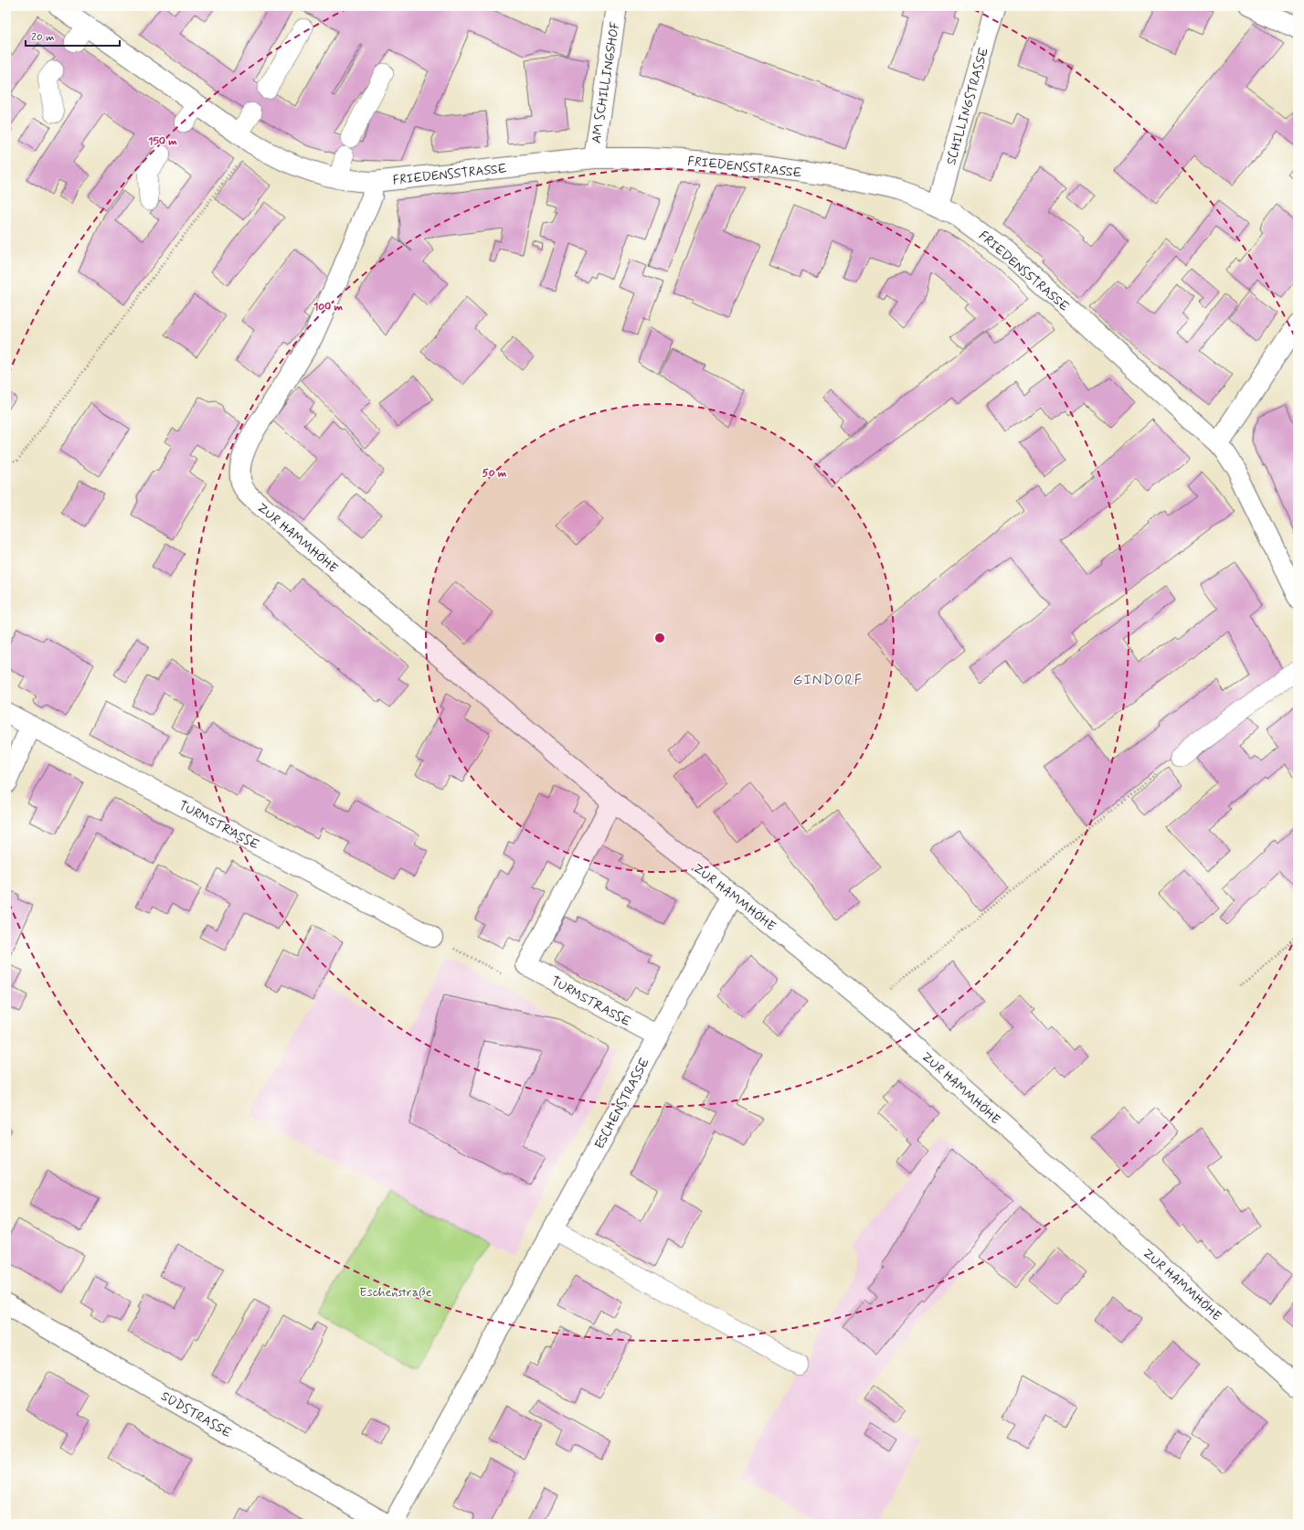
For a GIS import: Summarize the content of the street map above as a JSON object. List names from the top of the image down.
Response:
{
  "streets": {
    "street": [
      "AM SCHILLINGSHOF",
      "SCHILLINGSTRASSE",
      "FRIEDENSSTRASSE",
      "ZUR HAMMHÖHE",
      "TURMSTRASSE",
      "ESCHENSTRASSE",
      "SÜDSTRASSE"
    ]
  },
  "crossings": [
    ["AM SCHILLINGSHOF", "FRIEDENSSTRASSE"],
    ["SCHILLINGSTRASSE", "FRIEDENSSTRASSE"],
    ["FRIEDENSSTRASSE", "ZUR HAMMHÖHE"],
    ["ZUR HAMMHÖHE", "TURMSTRASSE"],
    ["ZUR HAMMHÖHE", "ESCHENSTRASSE"],
    ["TURMSTRASSE", "ESCHENSTRASSE"]
  ],
  "districts": ["GINDORF"],
  "parks": ["Eschenstraße"],
  "scale_bar": "20 m",
  "rings": ["150 m", "100 m", "50 m"]
}
